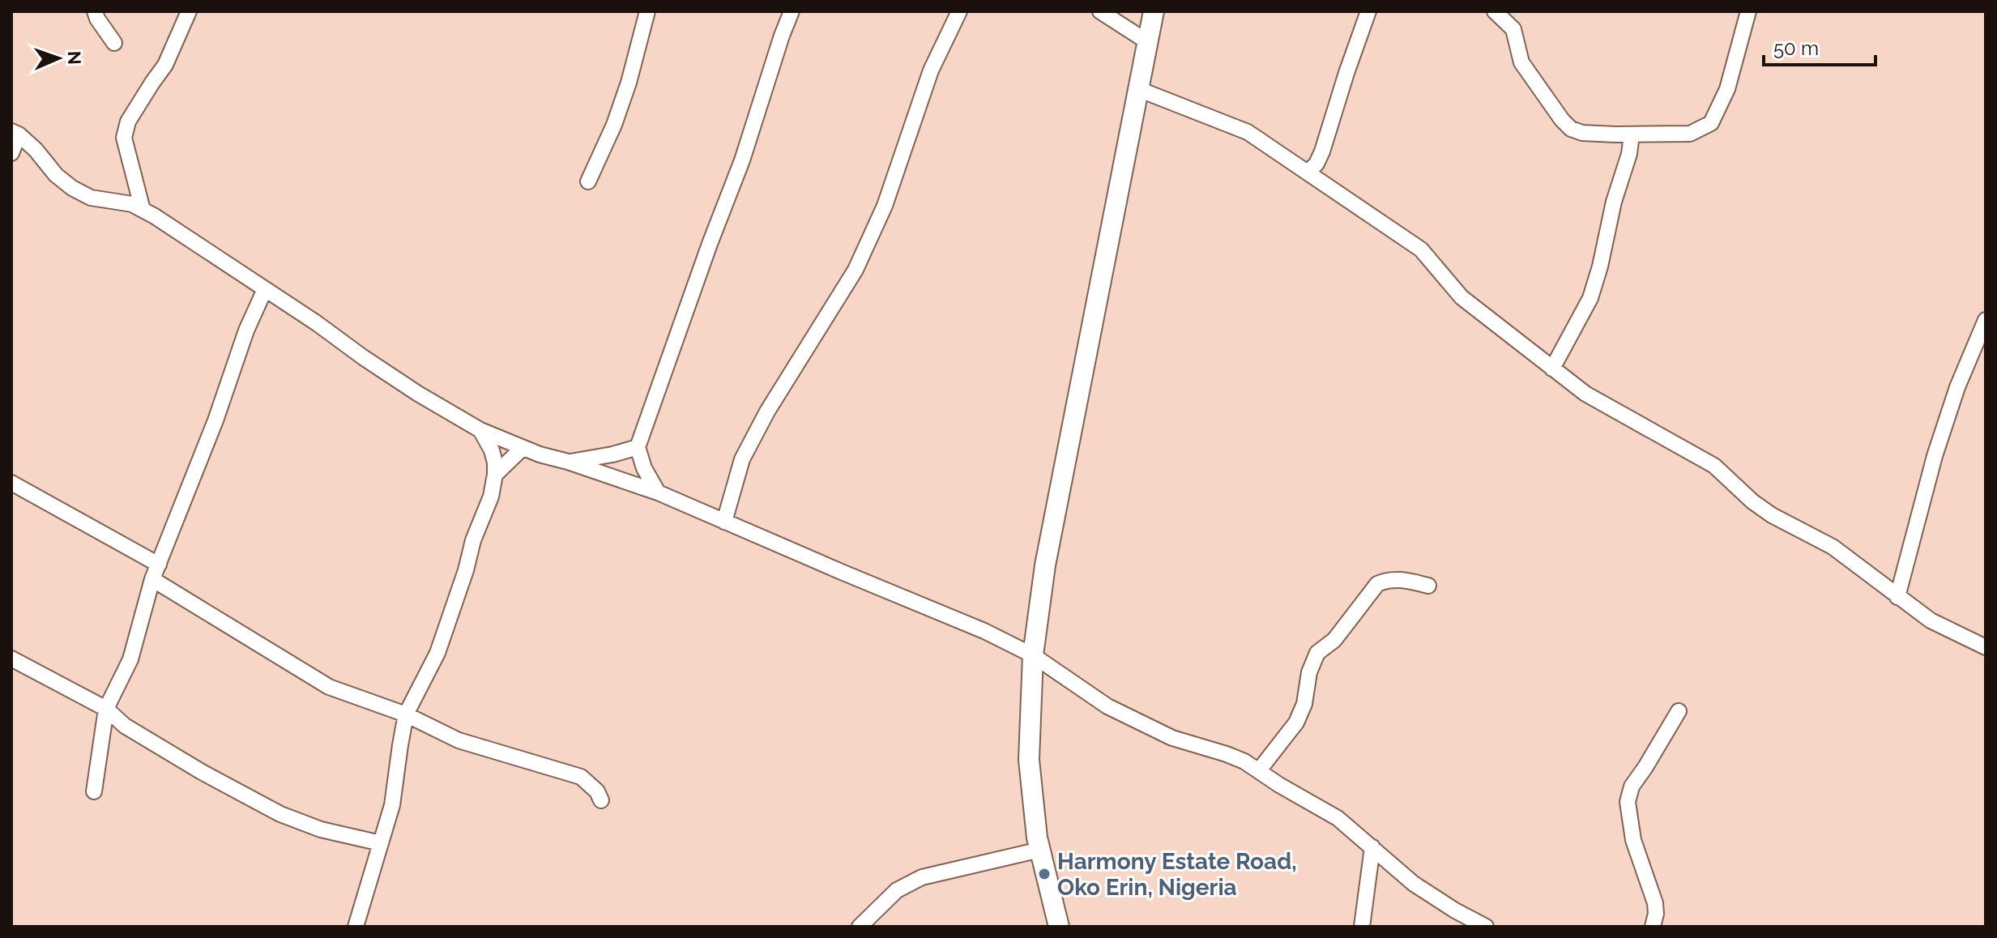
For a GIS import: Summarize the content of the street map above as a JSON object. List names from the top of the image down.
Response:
{
  "places": ["Harmony Estate Road, Oko Erin, Nigeria"],
  "scale_bar": "50 m",
  "north": "right"
}
